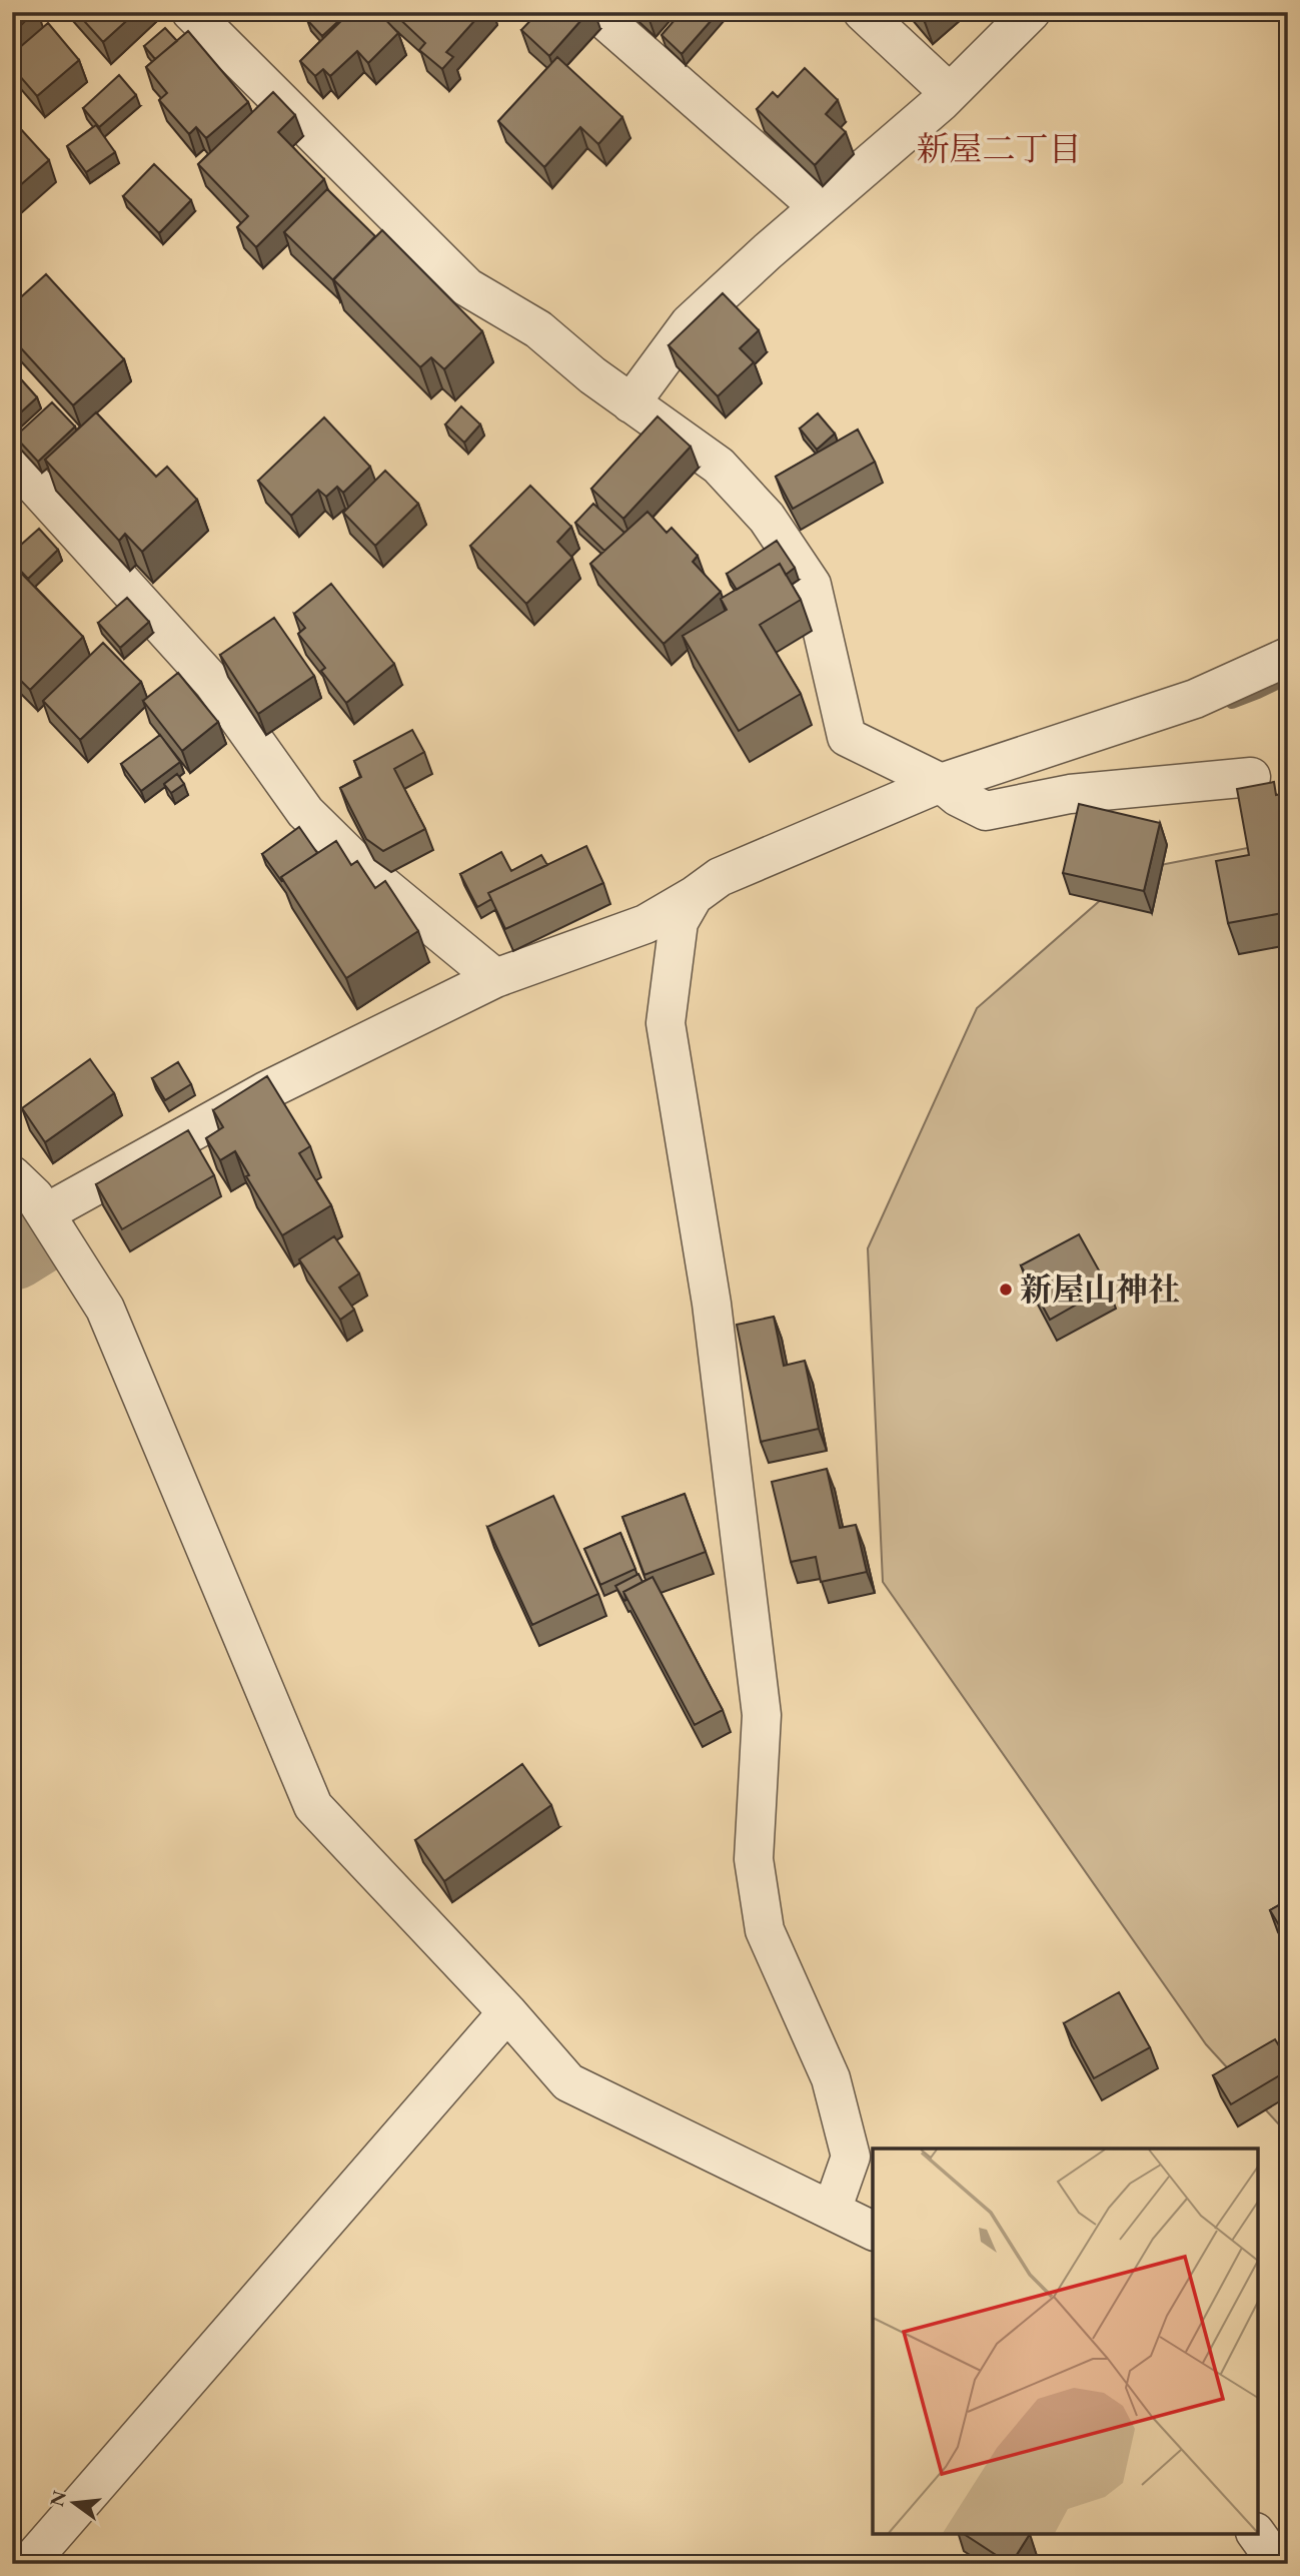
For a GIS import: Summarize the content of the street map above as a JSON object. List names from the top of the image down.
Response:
{
  "districts": ["新屋二丁目"],
  "places": ["新屋山神社"],
  "north": "left"
}
